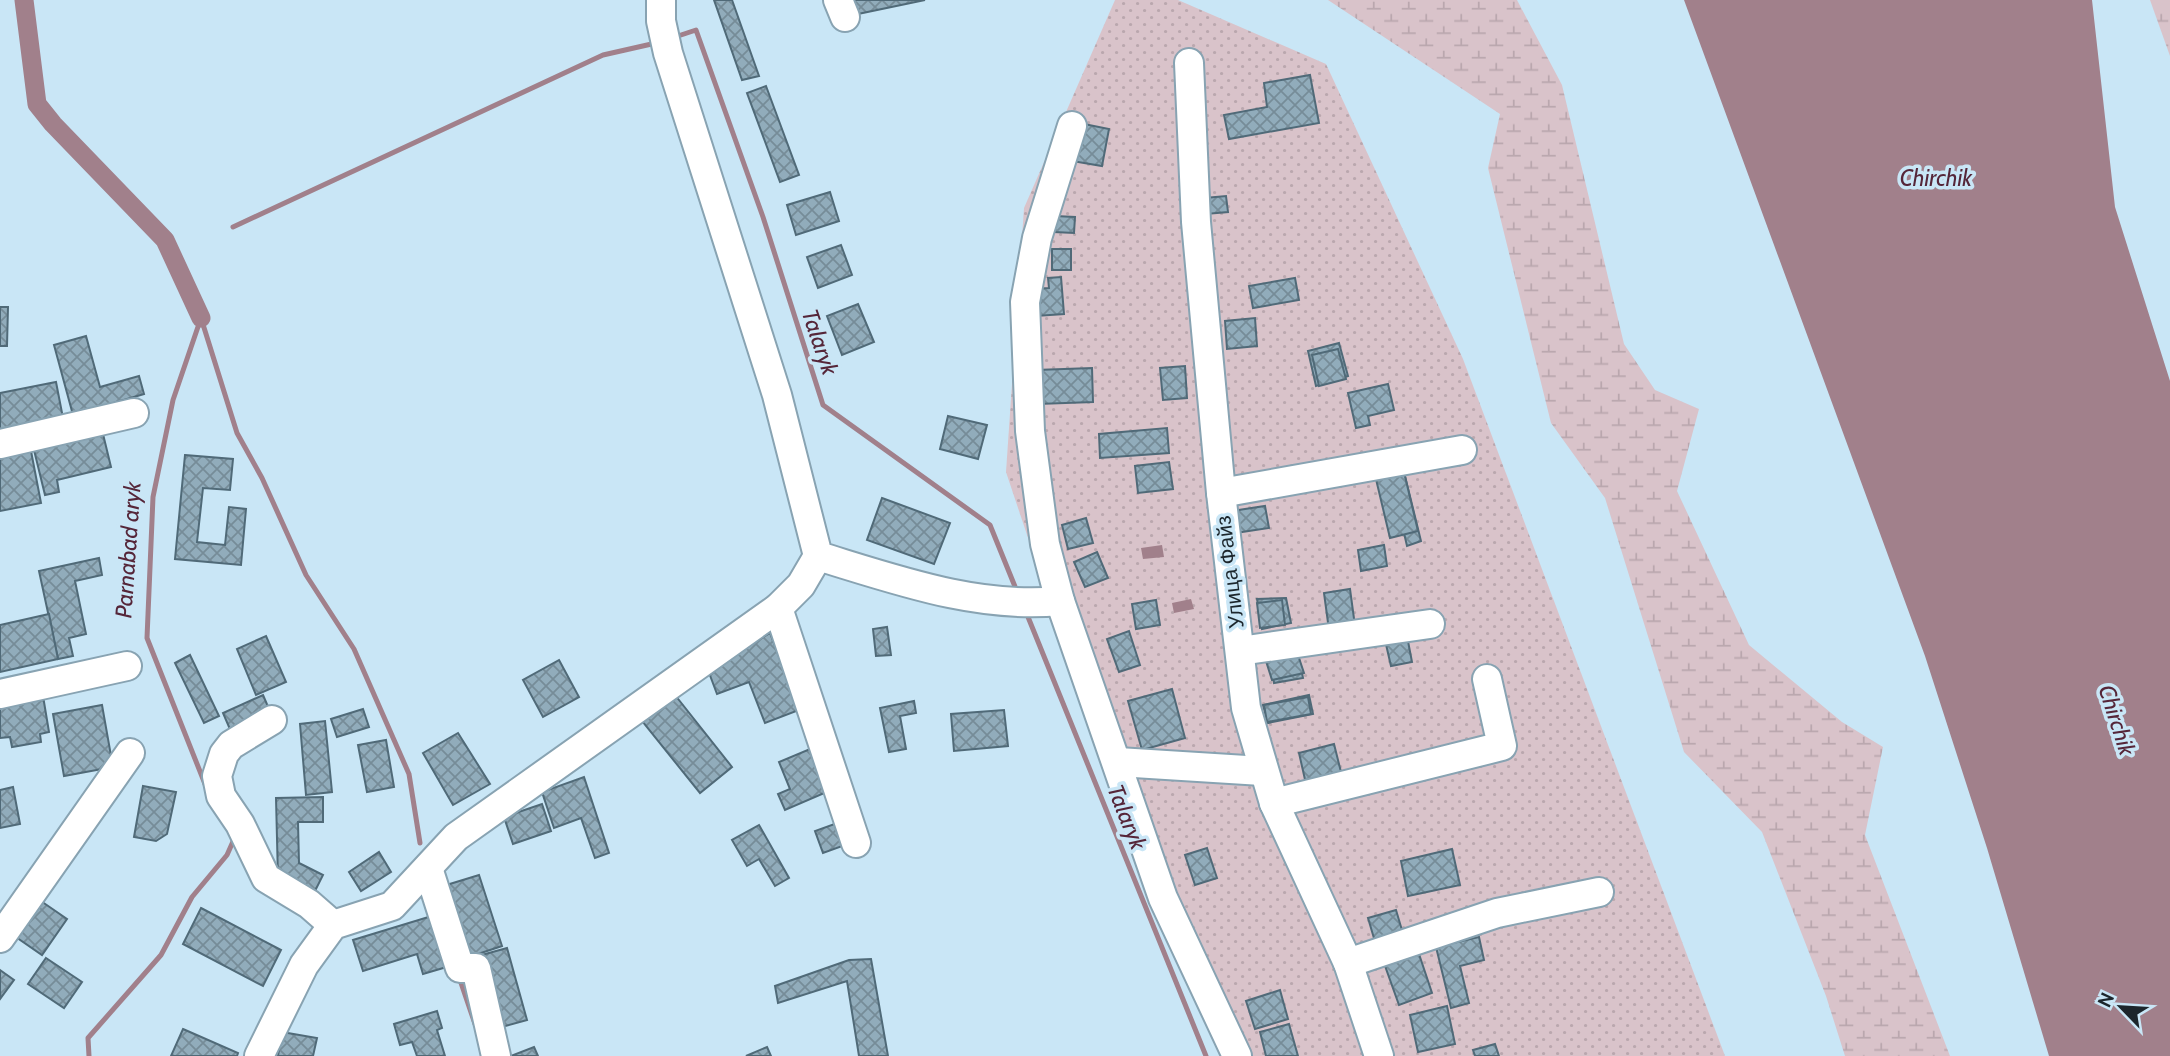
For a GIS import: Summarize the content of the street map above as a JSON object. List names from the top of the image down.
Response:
{
  "streets": {
    "street": ["Улица Файз"]
  },
  "water": ["Chirchik", "Talaryk", "Parnabad aryk"],
  "north": "top left"
}
